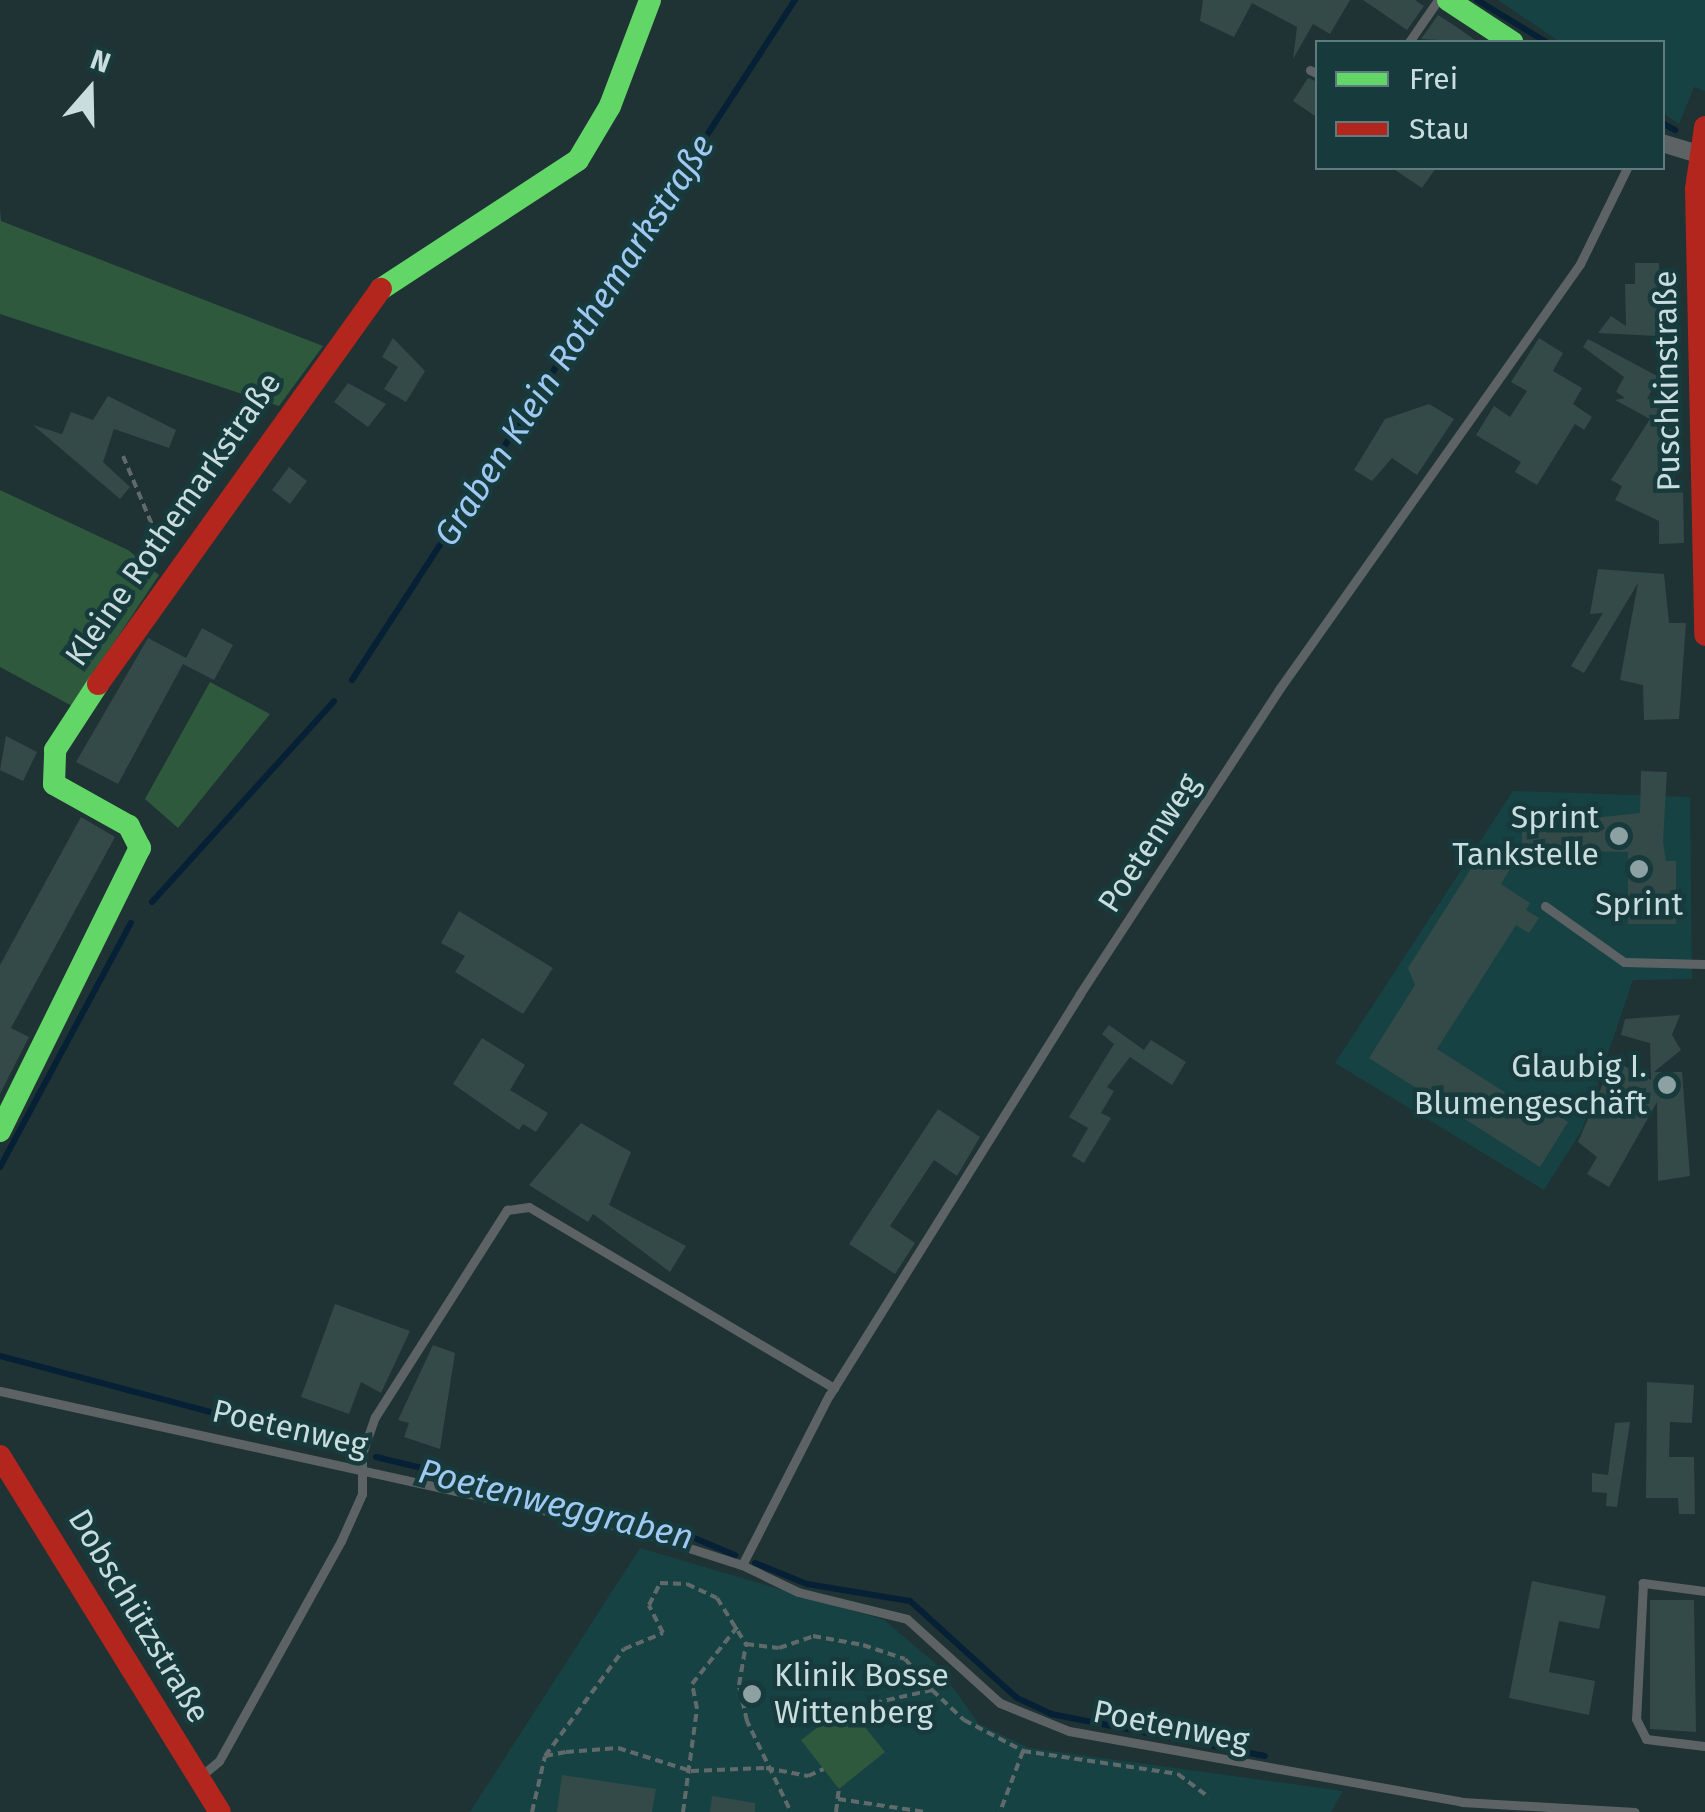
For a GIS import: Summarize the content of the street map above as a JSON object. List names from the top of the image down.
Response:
{
  "streets": {
    "street": ["Puschkinstraße", "Kleine Rothemarkstraße", "Dobschützstraße"],
    "lane": ["Poetenweg"]
  },
  "water": ["Graben Klein Rothemarkstraße", "Poetenweggraben"],
  "places": [
    "Sprint Tankstelle",
    "Sprint",
    "Glaubig I. Blumengeschäft",
    "Klinik Bosse Wittenberg"
  ],
  "legend": ["Frei", "Stau"],
  "north": "top"
}
